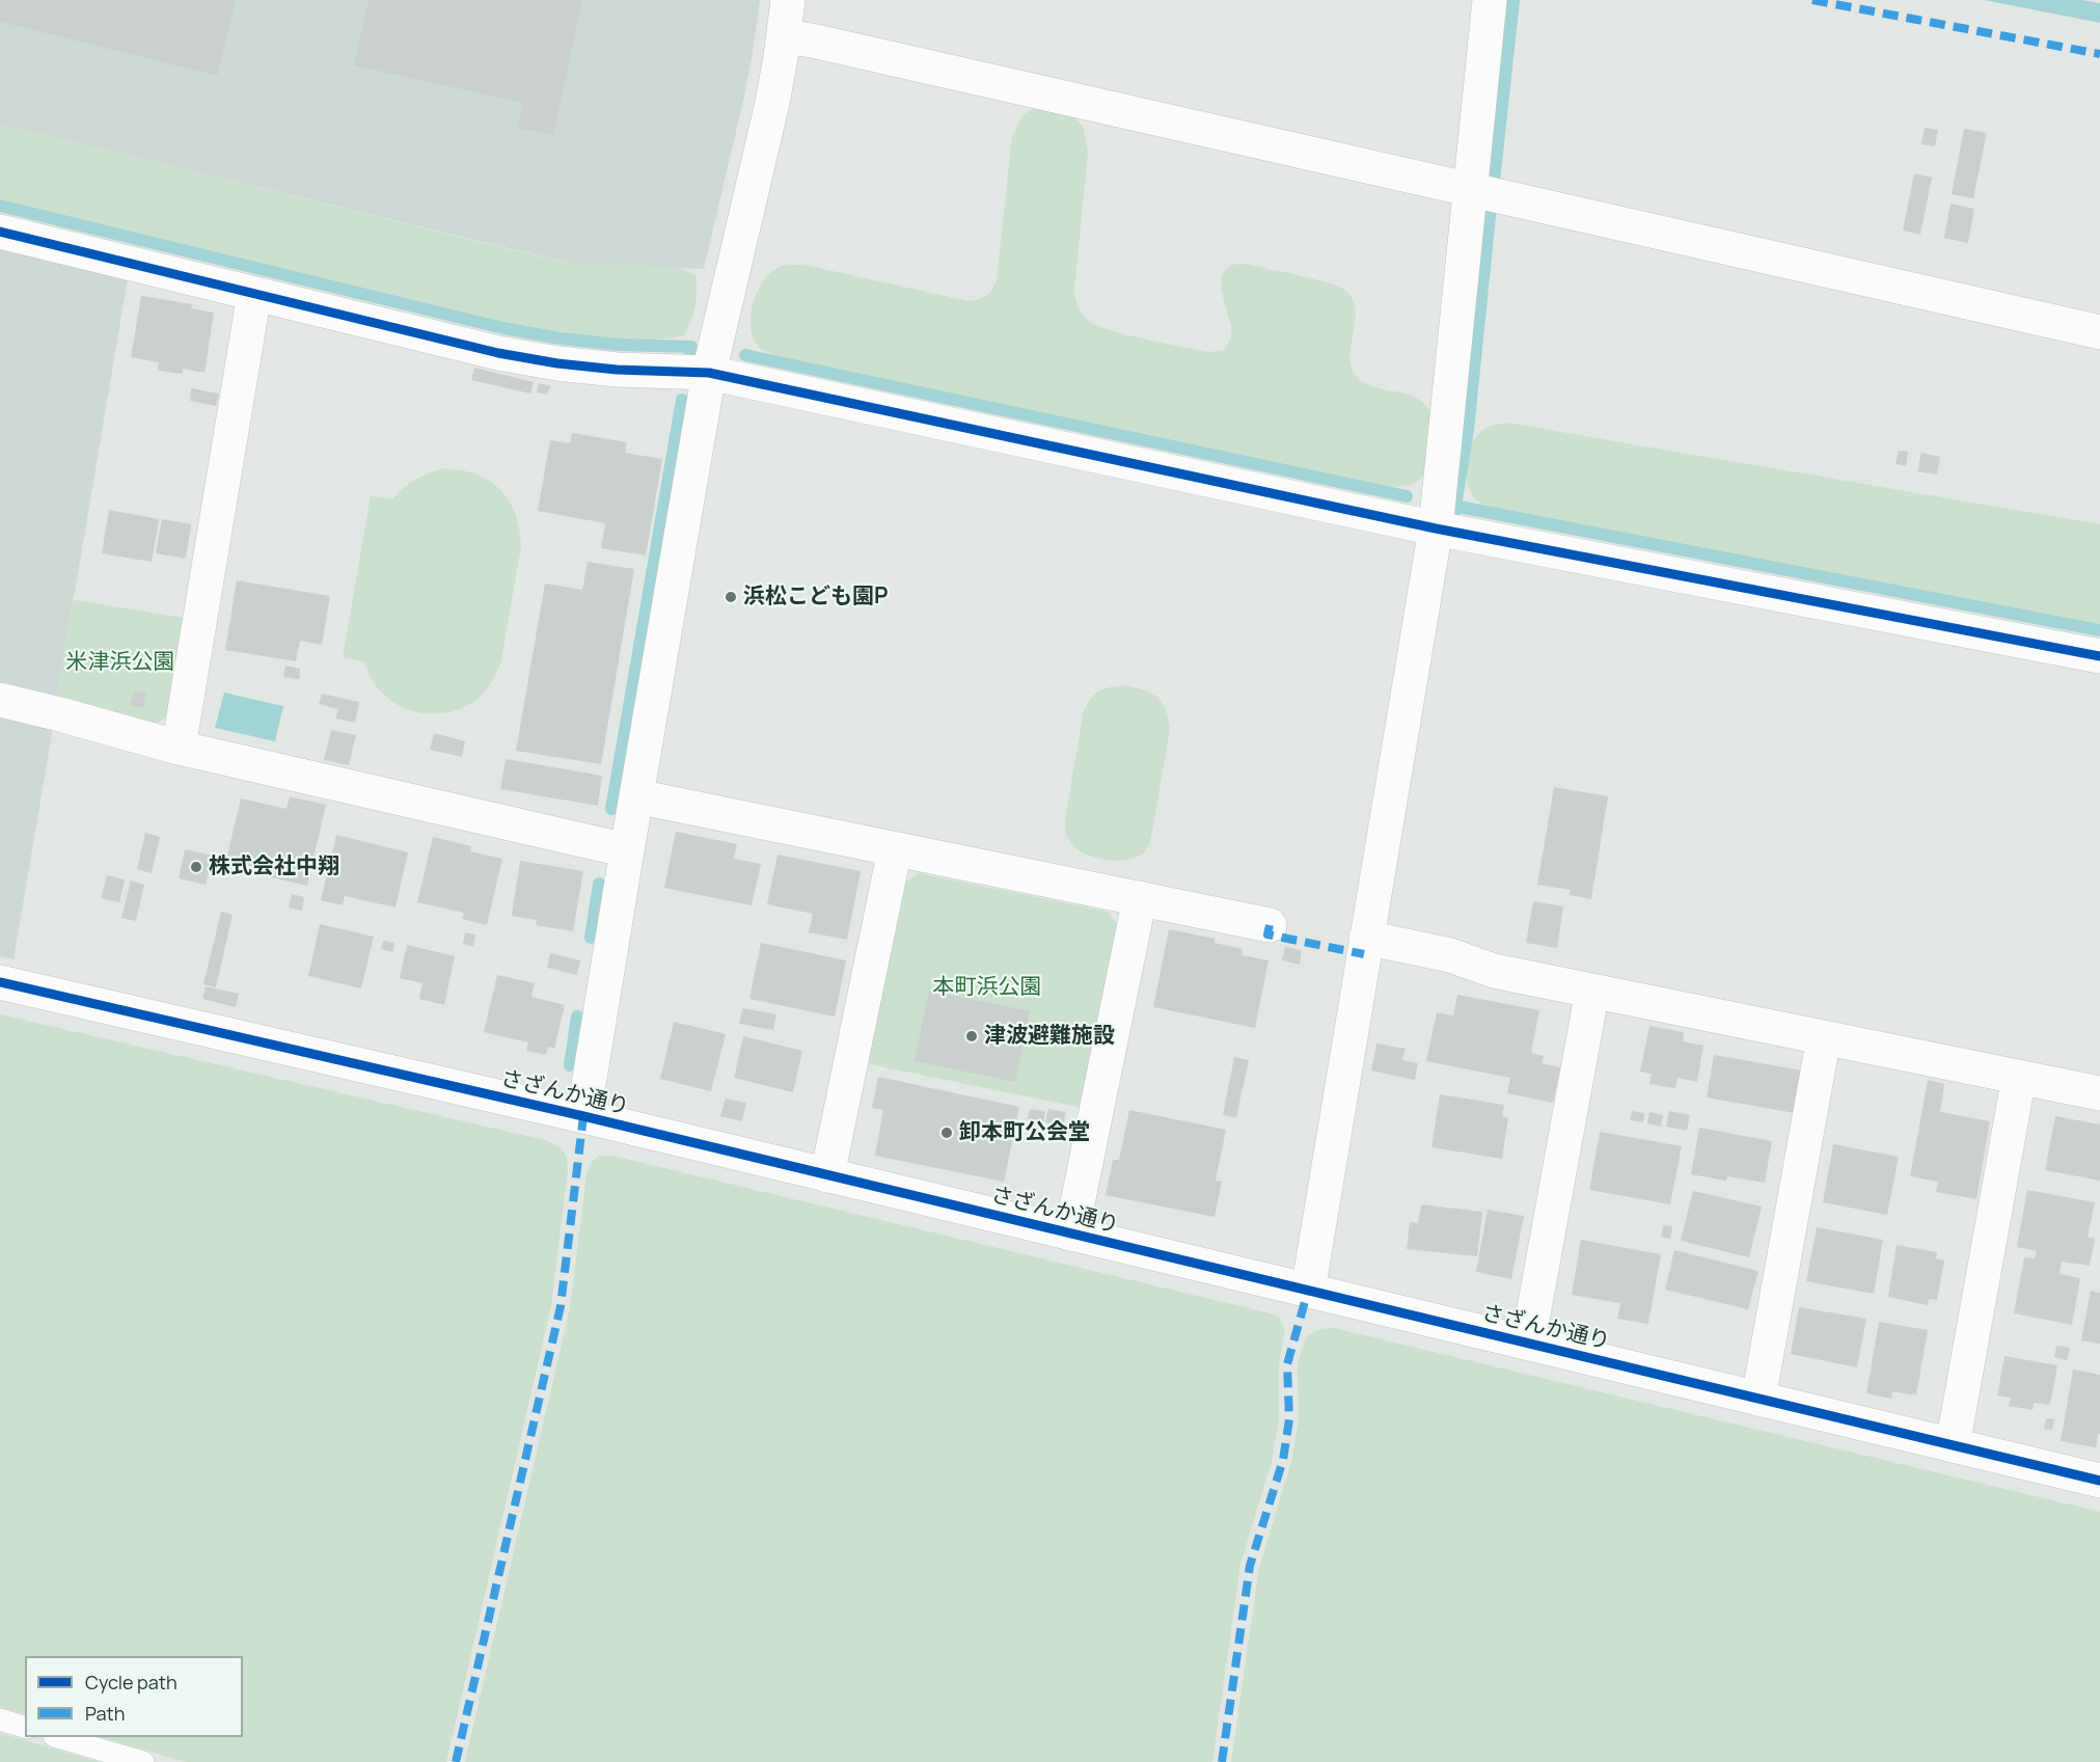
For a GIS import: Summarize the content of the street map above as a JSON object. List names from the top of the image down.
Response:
{
  "streets": {
    "street": ["さざんか通り"]
  },
  "parks": ["米津浜公園", "本町浜公園"],
  "places": [
    "浜松こども園P",
    "株式会社中翔",
    "津波避難施設",
    "卸本町公会堂"
  ],
  "legend": ["Cycle path", "Path"]
}
